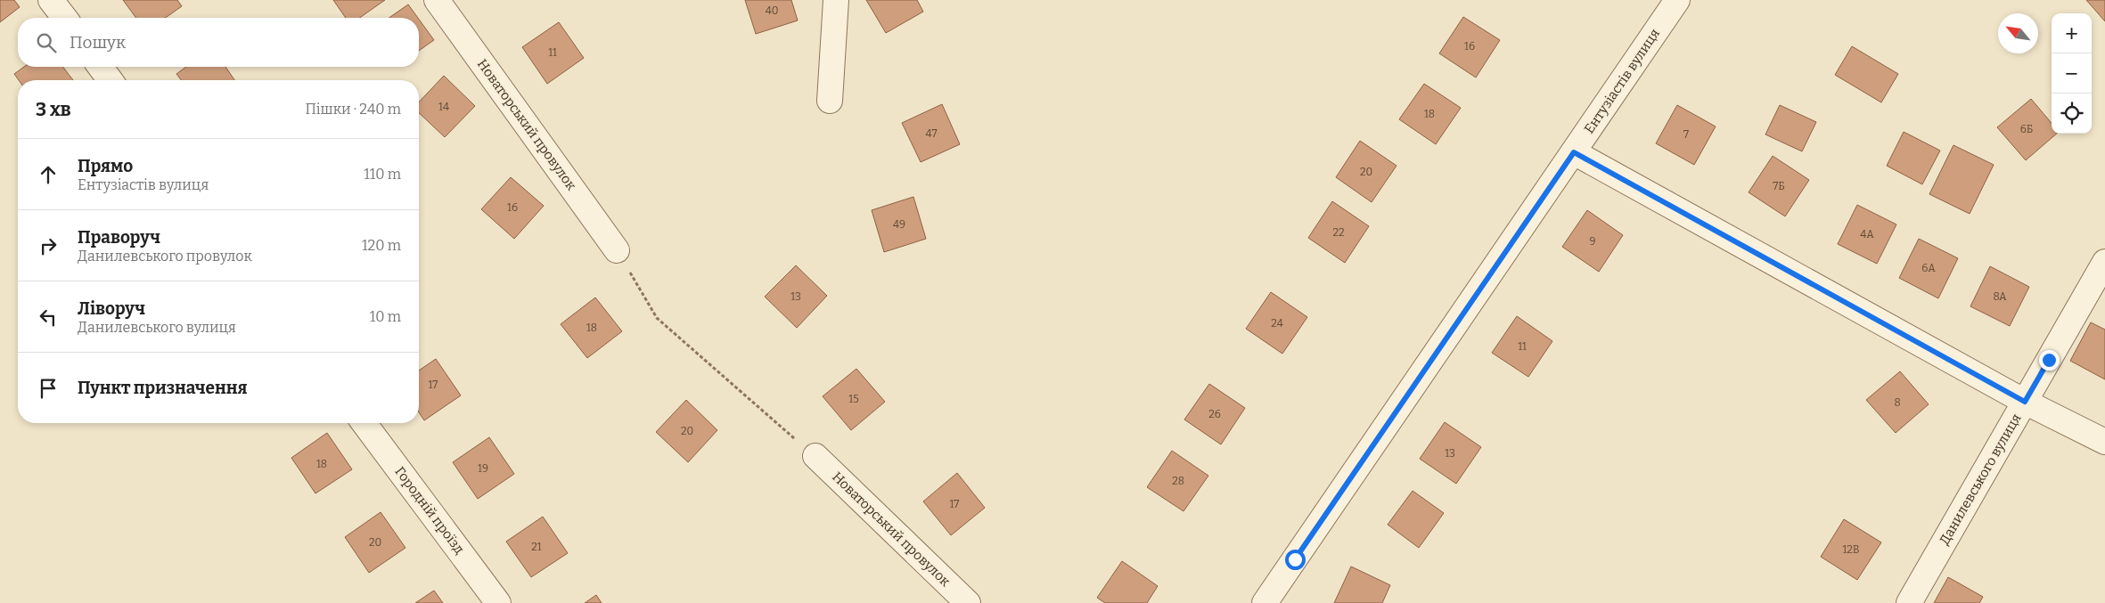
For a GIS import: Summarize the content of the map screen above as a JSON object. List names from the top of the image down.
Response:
{
  "streets": {
    "street": [
      "Ентузіастів вулиця",
      "Новаторський провулок",
      "Данилевського вулиця",
      "Городній проїзд"
    ]
  },
  "house_numbers": [
    "40",
    "16",
    "11",
    "14",
    "18",
    "6Б",
    "47",
    "7",
    "20",
    "7Б",
    "16",
    "49",
    "22",
    "4А",
    "9",
    "6А",
    "13",
    "8А",
    "24",
    "18",
    "11",
    "17",
    "15",
    "8",
    "26",
    "20",
    "13",
    "18",
    "19",
    "28",
    "17",
    "20",
    "21",
    "12В"
  ],
  "north": "top left",
  "page": {
    "map_buttons": ["+", "−"],
    "search": "Пошук",
    "heading": ["3 хв", "Пішки · 240 m"],
    "list": [
      ["Прямо", "Ентузіастів вулиця", "110 m"],
      ["Праворуч", "Данилевського провулок", "120 m"],
      ["Ліворуч", "Данилевського вулиця", "10 m"],
      "Пункт призначення"
    ]
  }
}
